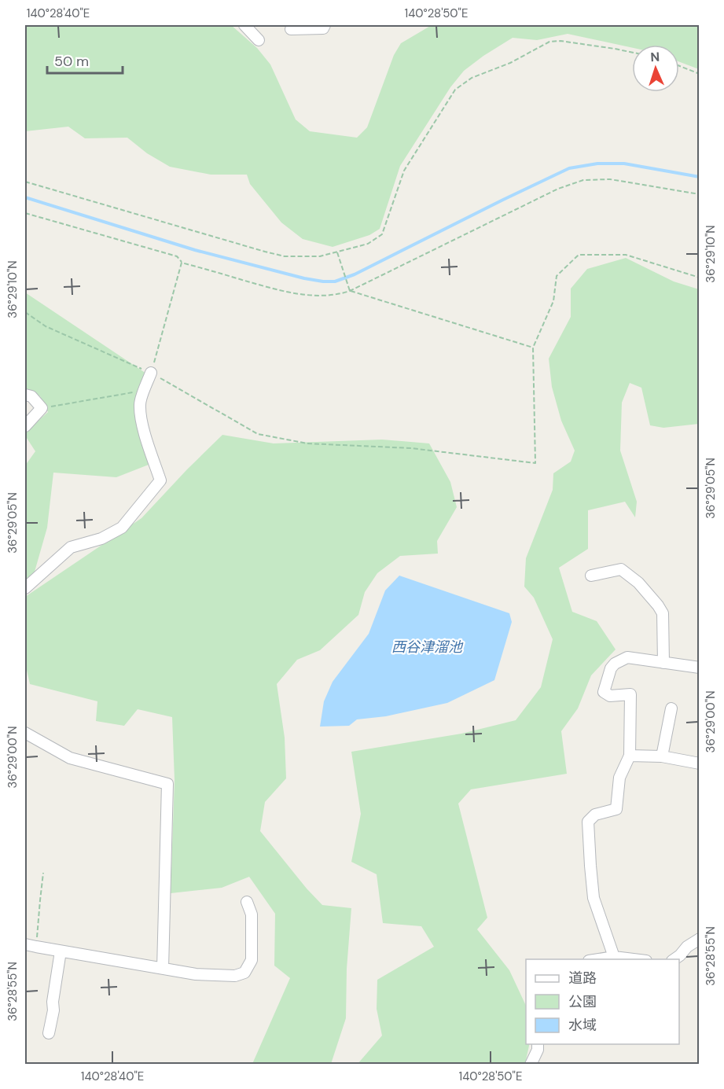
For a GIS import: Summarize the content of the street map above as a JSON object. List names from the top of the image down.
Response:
{
  "water": ["西谷津溜池"],
  "legend": ["道路", "公園", "水域"],
  "scale_bar": "50 m",
  "north": "top",
  "coordinates": [
    "140°28'40\"E",
    "140°28'50\"E",
    "36°29'10\"N",
    "36°29'05\"N",
    "36°29'00\"N",
    "36°28'55\"N"
  ]
}
